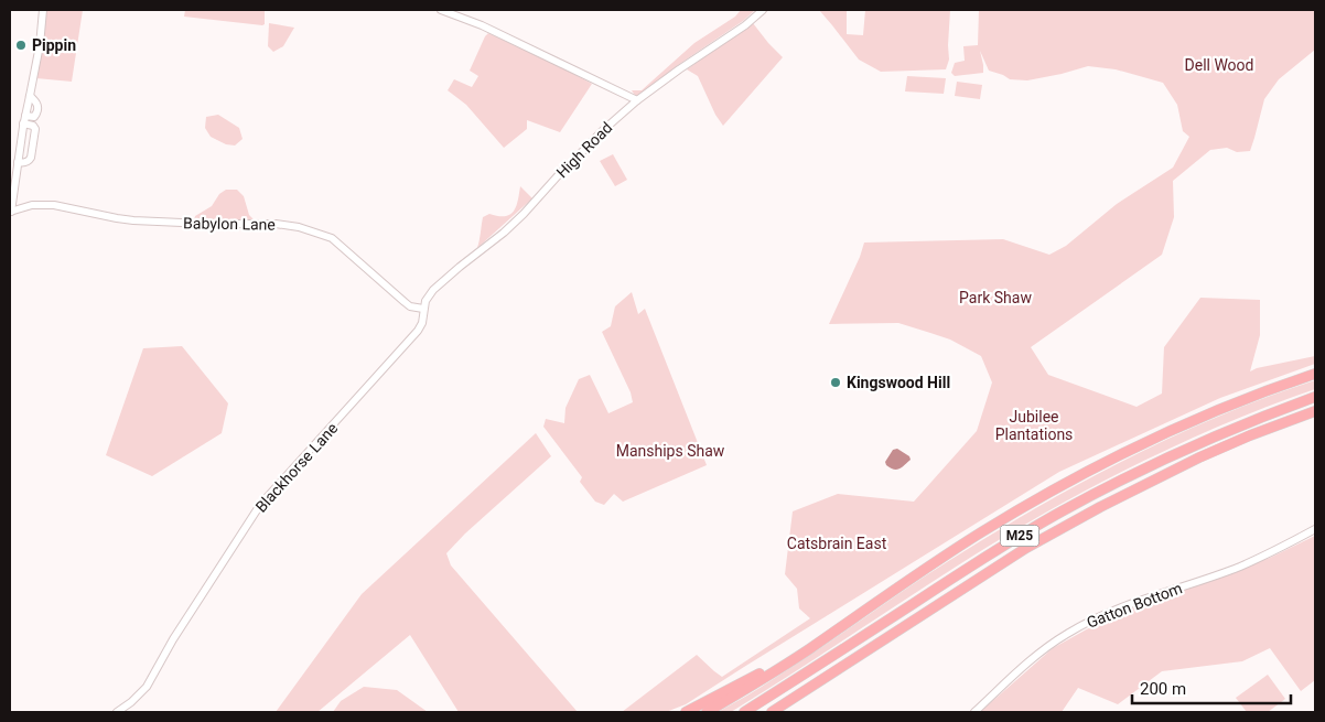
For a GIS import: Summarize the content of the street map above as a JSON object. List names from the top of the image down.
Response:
{
  "streets": {
    "highway": ["M25"],
    "street": [
      "High Road",
      "Babylon Lane",
      "Blackhorse Lane",
      "Gatton Bottom"
    ]
  },
  "crossings": [
    ["High Road", "Babylon Lane"],
    ["High Road", "Blackhorse Lane"],
    ["Babylon Lane", "Blackhorse Lane"]
  ],
  "parks": [
    "Dell Wood",
    "Park Shaw",
    "Jubilee Plantations",
    "Manships Shaw",
    "Catsbrain East"
  ],
  "places": ["Pippin", "Kingswood Hill"],
  "scale_bar": "200 m"
}
